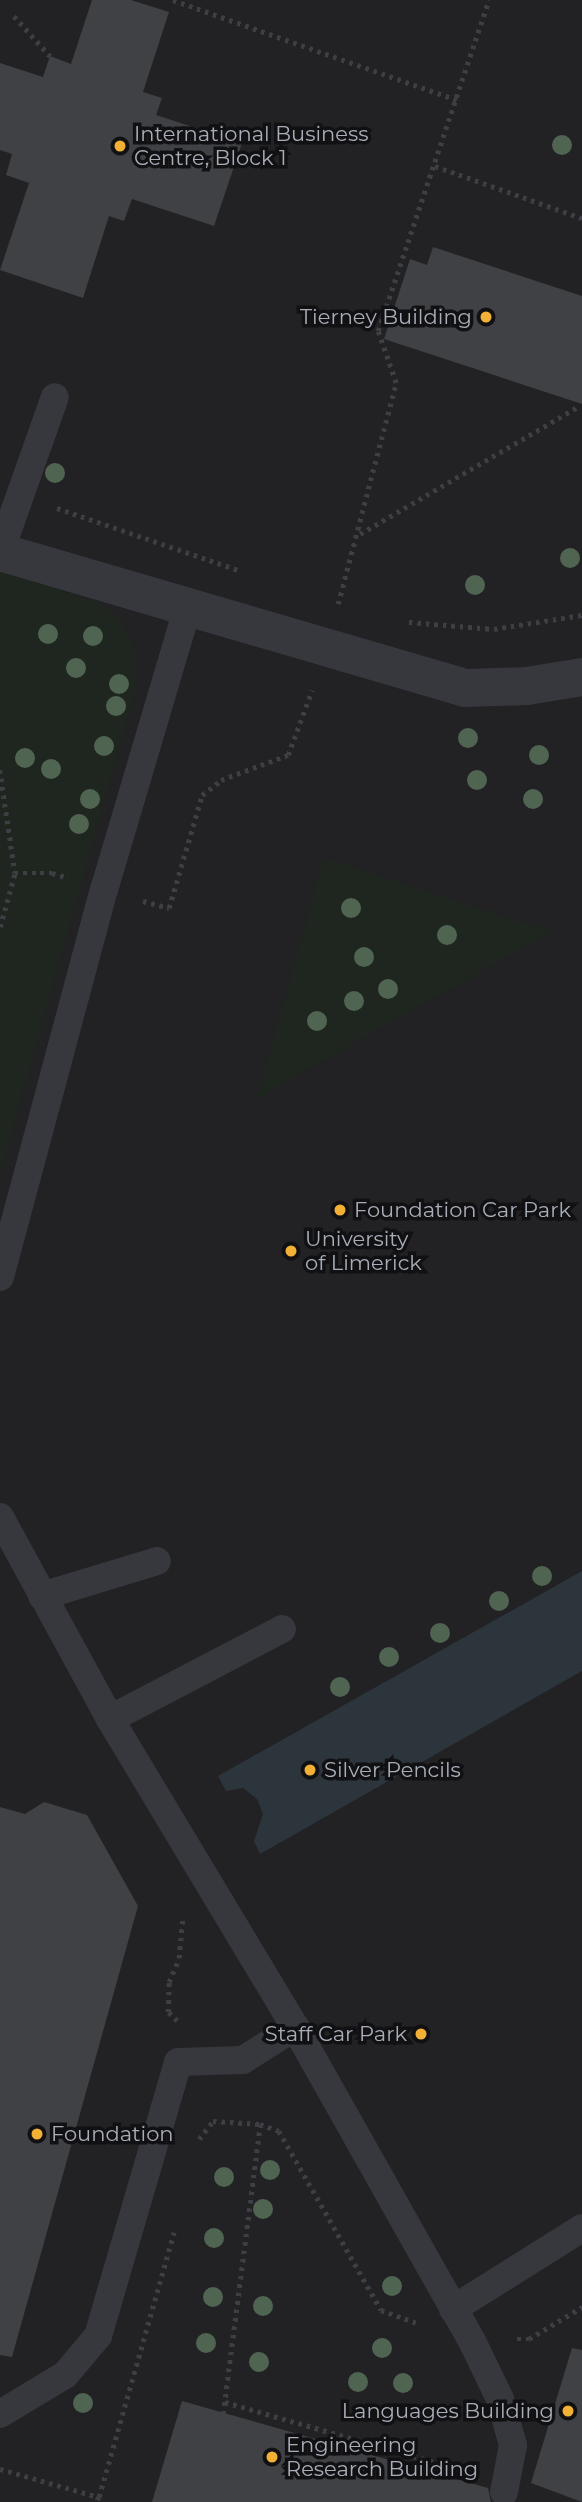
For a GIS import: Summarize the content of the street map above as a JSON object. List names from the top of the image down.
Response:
{
  "places": [
    "International Business Centre, Block 1",
    "Tierney Building",
    "Foundation Car Park",
    "University of Limerick",
    "Silver Pencils",
    "Staff Car Park",
    "Foundation",
    "Languages Building",
    "Engineering Research Building"
  ]
}
